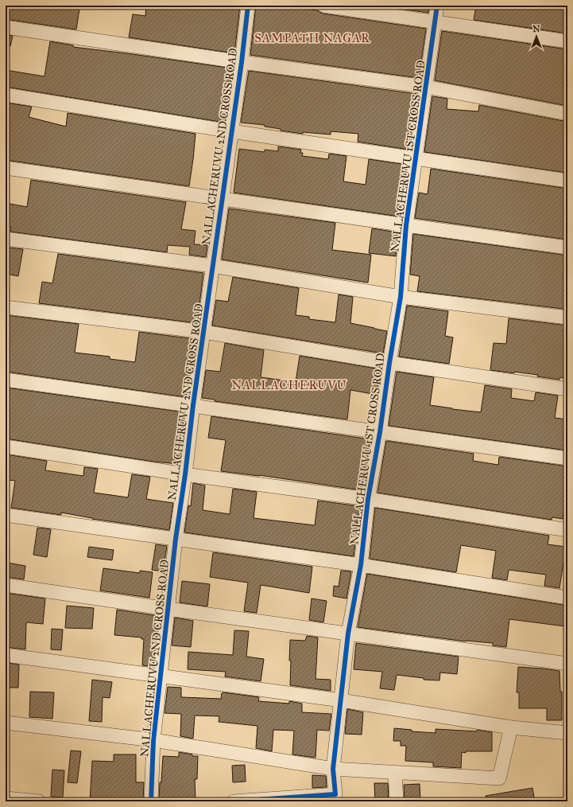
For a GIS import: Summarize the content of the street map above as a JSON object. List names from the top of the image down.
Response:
{
  "streets": {
    "street": ["NALLACHERUVU 2ND CROSS ROAD", "NALLACHERUVU 1ST CROSS ROAD"]
  },
  "districts": ["SAMPATH NAGAR", "NALLACHERUVU"],
  "north": "top"
}
